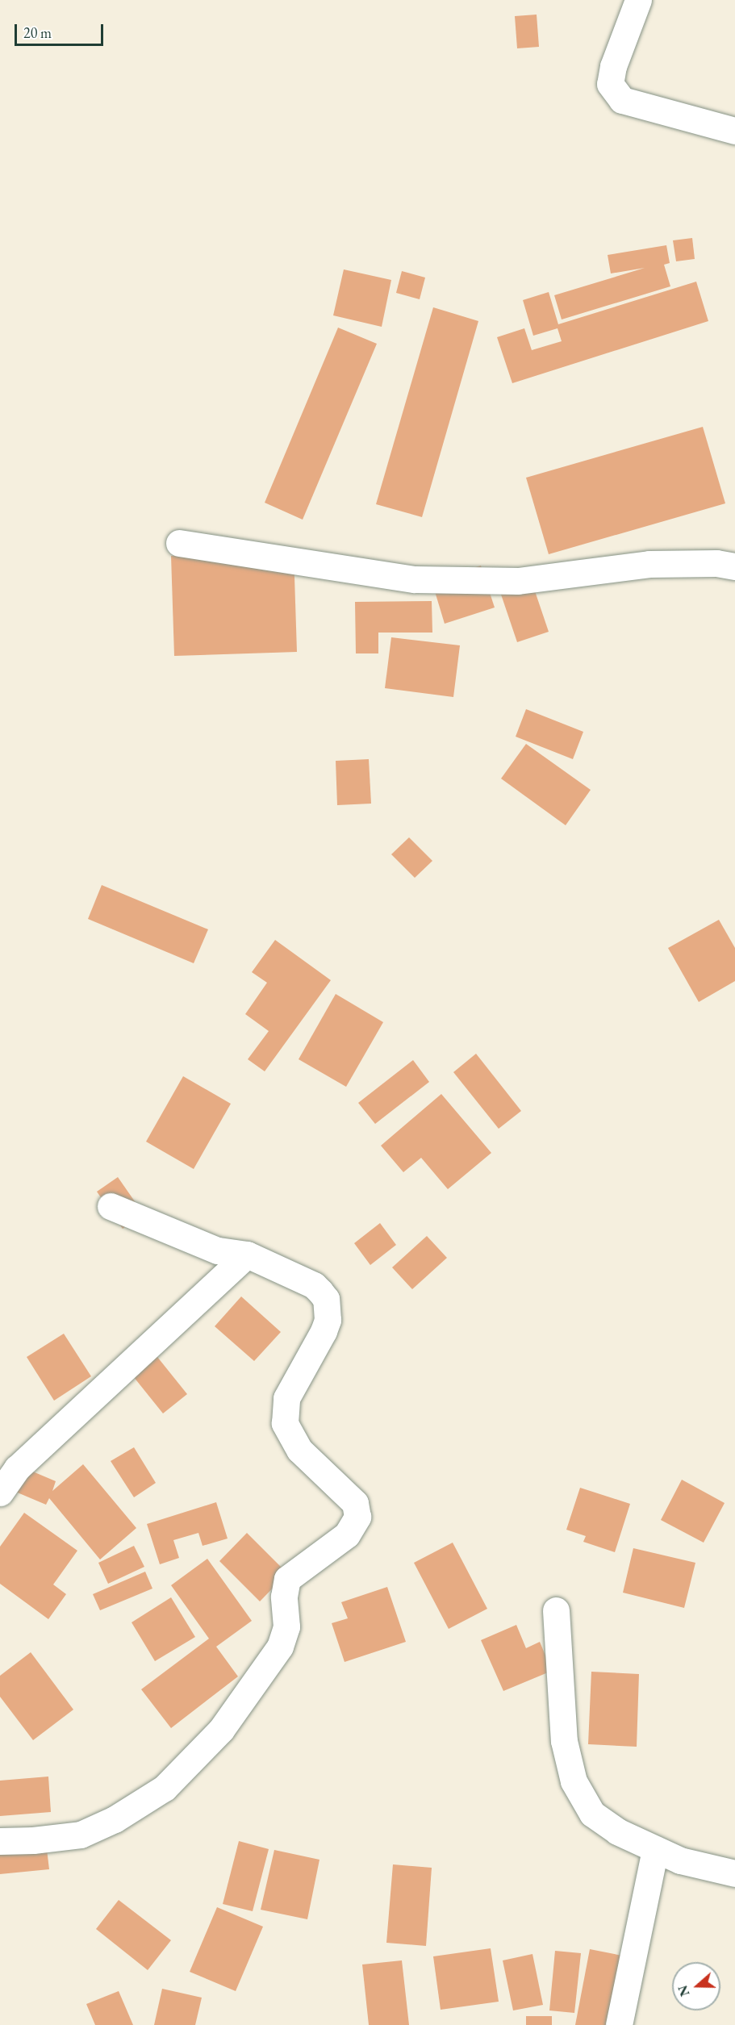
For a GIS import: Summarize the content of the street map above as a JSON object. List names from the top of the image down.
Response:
{
  "scale_bar": "20 m",
  "north": "left"
}
